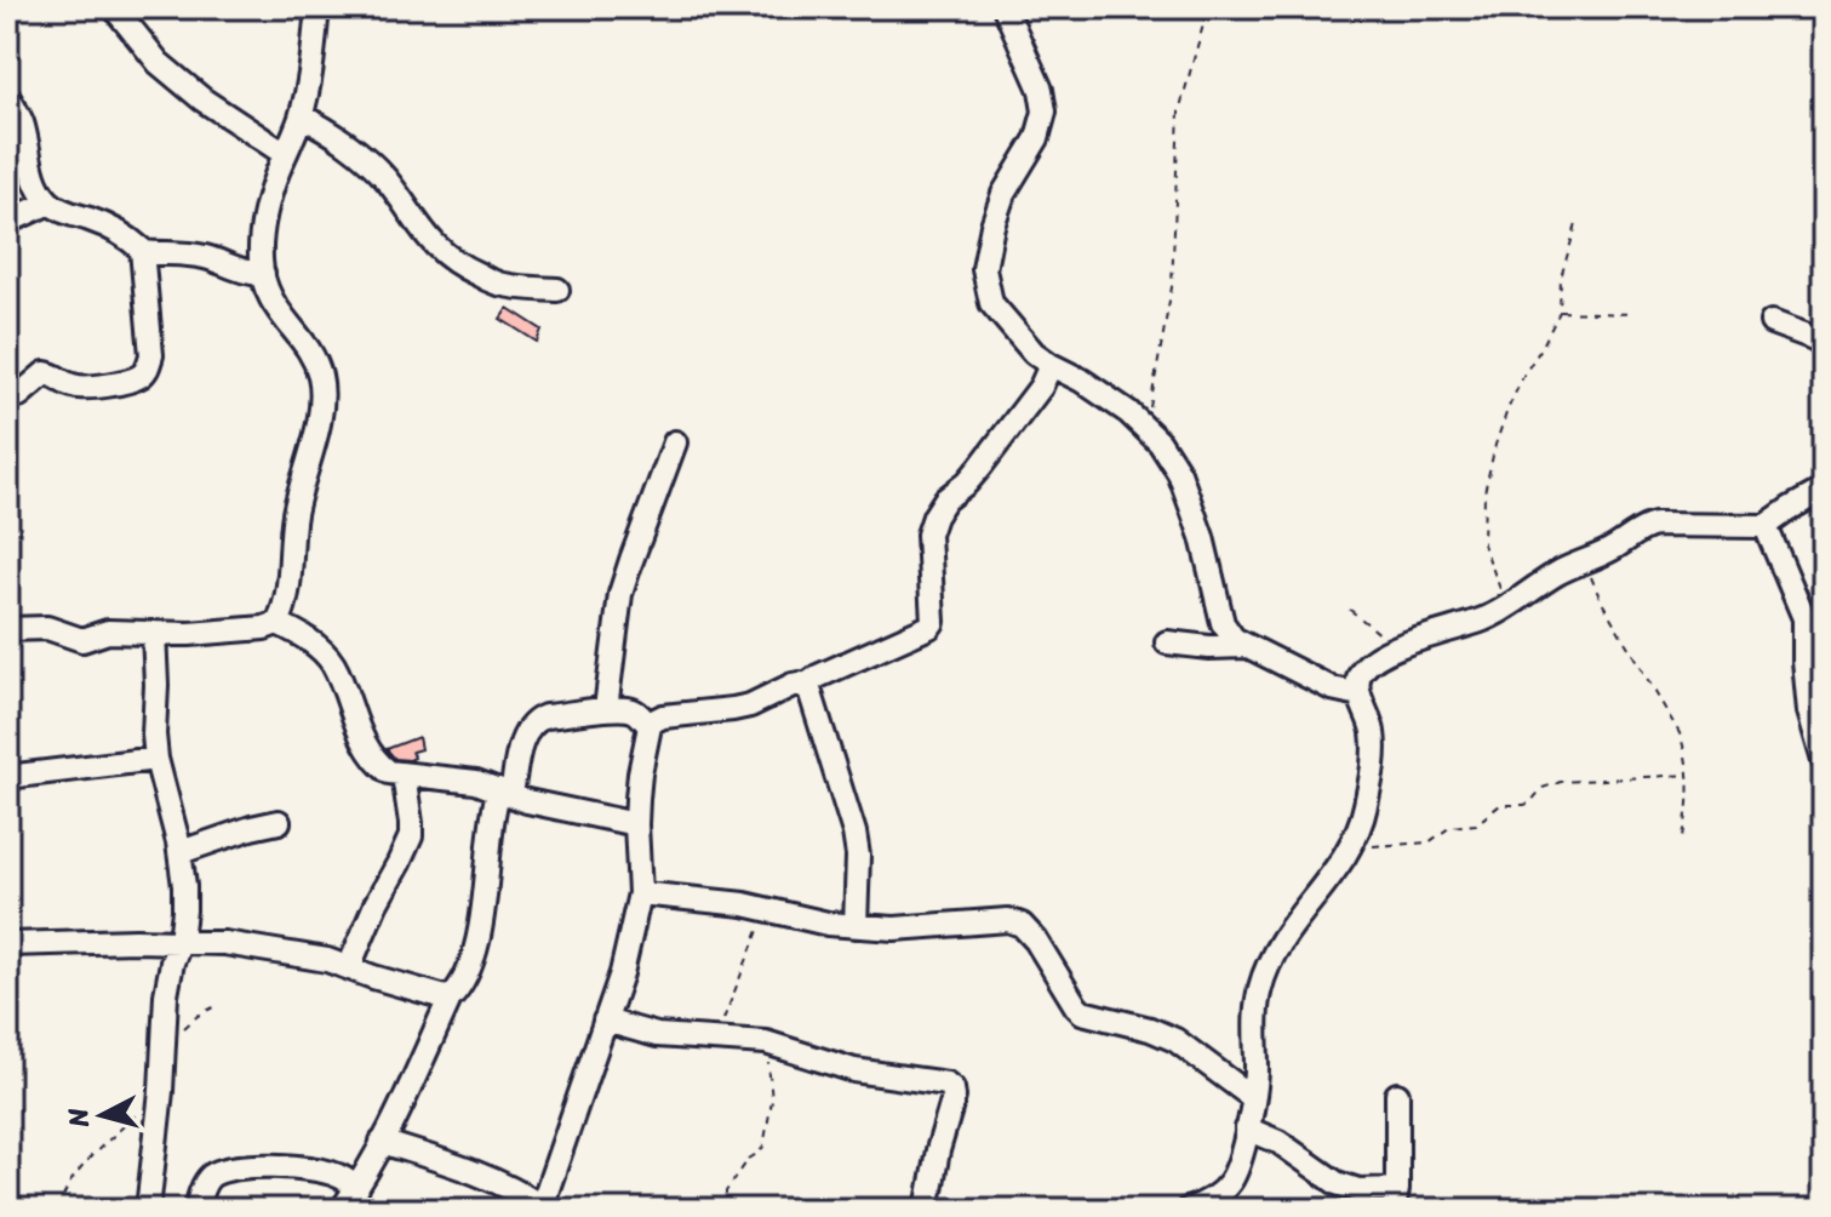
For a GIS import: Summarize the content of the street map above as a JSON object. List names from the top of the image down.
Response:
{
  "north": "left"
}
